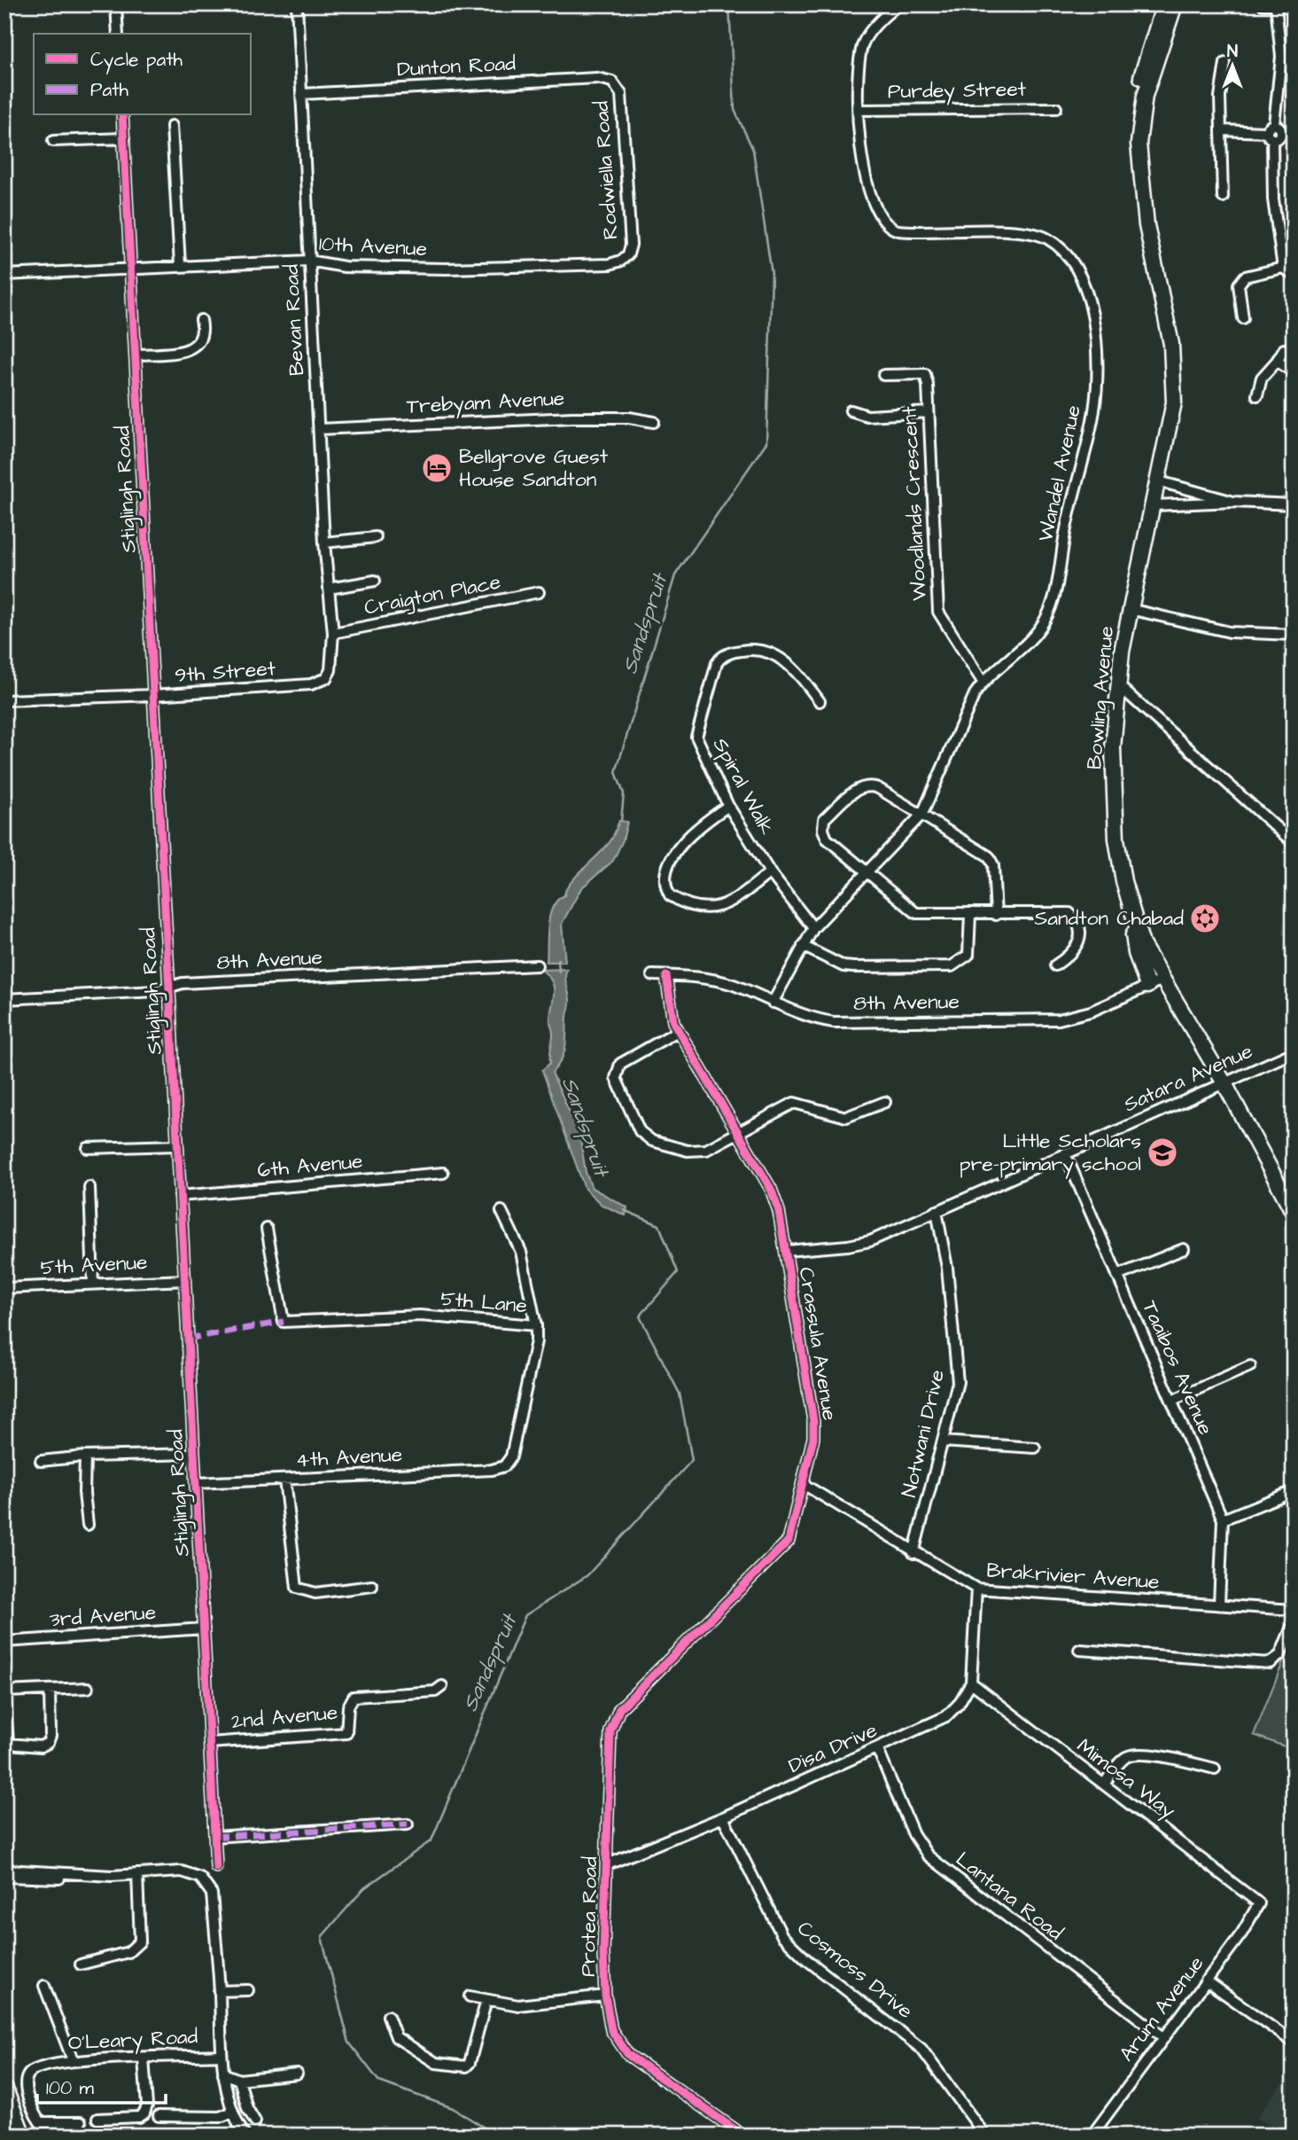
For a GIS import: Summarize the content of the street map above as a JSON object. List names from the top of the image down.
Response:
{
  "streets": {
    "main road": ["Bowling Avenue"],
    "street": [
      "Dunton Road",
      "Purdey Street",
      "Rodwiella Road",
      "10th Avenue",
      "Bevan Road",
      "Trebyam Avenue",
      "Wandel Avenue",
      "Stiglingh Road",
      "Woodlands Crescent",
      "Craigton Place",
      "9th Street",
      "Spiral Walk",
      "8th Avenue",
      "Satara Avenue",
      "6th Avenue",
      "5th Avenue",
      "5th Lane",
      "Crassula Avenue",
      "Taaibos Avenue",
      "Notwani Drive",
      "4th Avenue",
      "Brakrivier Avenue",
      "3rd Avenue",
      "2nd Avenue",
      "Disa Drive",
      "Mimosa Way",
      "Lantana Road",
      "Protea Road",
      "Cosmoss Drive",
      "Arum Avenue",
      "O'Leary Road"
    ]
  },
  "crossings": [
    ["Dunton Road", "Rodwiella Road"],
    ["Dunton Road", "Bevan Road"],
    ["Purdey Street", "Wandel Avenue"],
    ["Rodwiella Road", "10th Avenue"],
    ["10th Avenue", "Bevan Road"],
    ["10th Avenue", "Stiglingh Road"],
    ["Bevan Road", "Trebyam Avenue"],
    ["Bevan Road", "Craigton Place"],
    ["Bevan Road", "9th Street"],
    ["Wandel Avenue", "Woodlands Crescent"],
    ["Wandel Avenue", "Spiral Walk"],
    ["Wandel Avenue", "8th Avenue"],
    ["Stiglingh Road", "9th Street"],
    ["Stiglingh Road", "8th Avenue"],
    ["Stiglingh Road", "6th Avenue"],
    ["Stiglingh Road", "5th Avenue"],
    ["Stiglingh Road", "4th Avenue"],
    ["Stiglingh Road", "3rd Avenue"],
    ["Stiglingh Road", "2nd Avenue"],
    ["Craigton Place", "9th Street"],
    ["Bowling Avenue", "8th Avenue"],
    ["Bowling Avenue", "Satara Avenue"],
    ["8th Avenue", "Crassula Avenue"],
    ["Satara Avenue", "Crassula Avenue"],
    ["Satara Avenue", "Taaibos Avenue"],
    ["Satara Avenue", "Notwani Drive"],
    ["5th Lane", "4th Avenue"],
    ["Crassula Avenue", "Brakrivier Avenue"],
    ["Crassula Avenue", "Protea Road"],
    ["Taaibos Avenue", "Brakrivier Avenue"],
    ["Notwani Drive", "Brakrivier Avenue"],
    ["Disa Drive", "Mimosa Way"],
    ["Disa Drive", "Lantana Road"],
    ["Disa Drive", "Protea Road"],
    ["Disa Drive", "Cosmoss Drive"],
    ["Mimosa Way", "Arum Avenue"],
    ["Lantana Road", "Arum Avenue"]
  ],
  "water": ["Sandspruit"],
  "places": {
    "hotel": ["Bellgrove Guest House Sandton"],
    "synagogue": ["Sandton Chabad"],
    "school or university": ["Little Scholars pre-primary school"]
  },
  "legend": ["Cycle path", "Path"],
  "scale_bar": "100 m",
  "north": "top"
}
